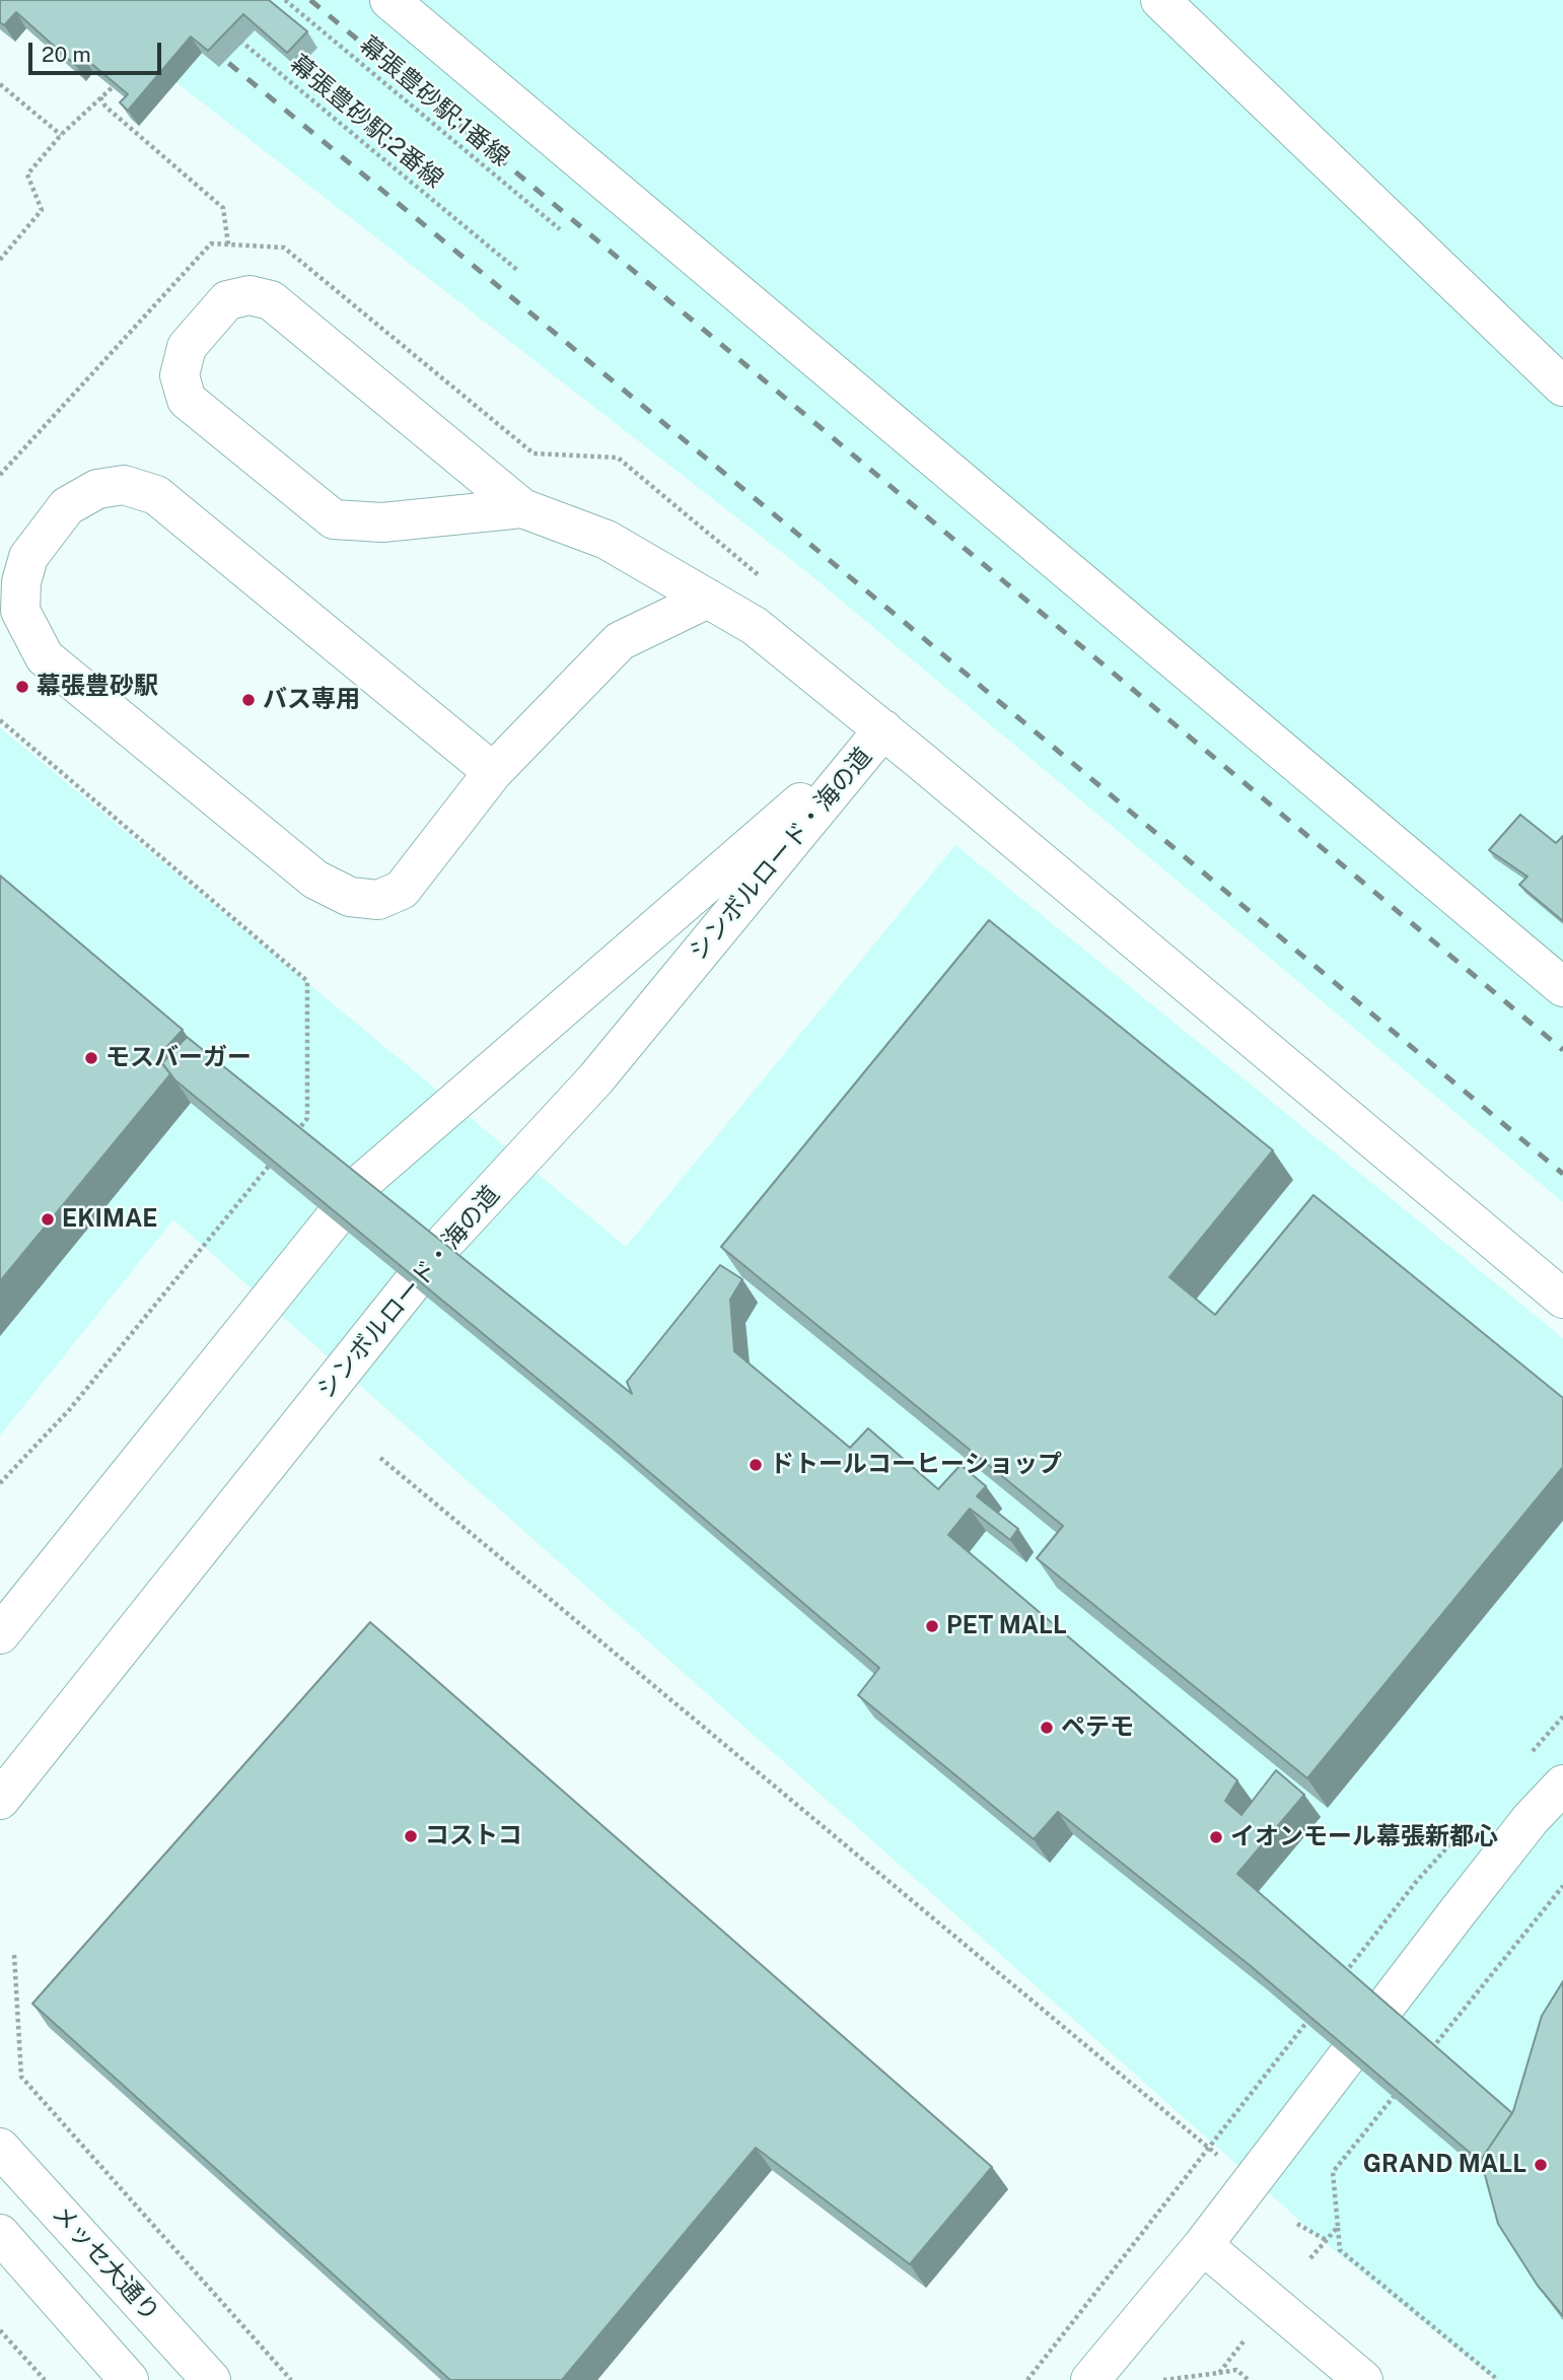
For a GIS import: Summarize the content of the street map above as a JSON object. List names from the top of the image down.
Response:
{
  "streets": {
    "street": ["シンボルロード・海の道", "メッセ大通り"],
    "path": ["幕張豊砂駅;1番線", "幕張豊砂駅;2番線"]
  },
  "places": [
    "幕張豊砂駅",
    "バス専用",
    "モスバーガー",
    "EKIMAE",
    "ドトールコーヒーショップ",
    "PET MALL",
    "ペテモ",
    "コストコ",
    "イオンモール幕張新都心",
    "GRAND MALL"
  ],
  "scale_bar": "20 m"
}
